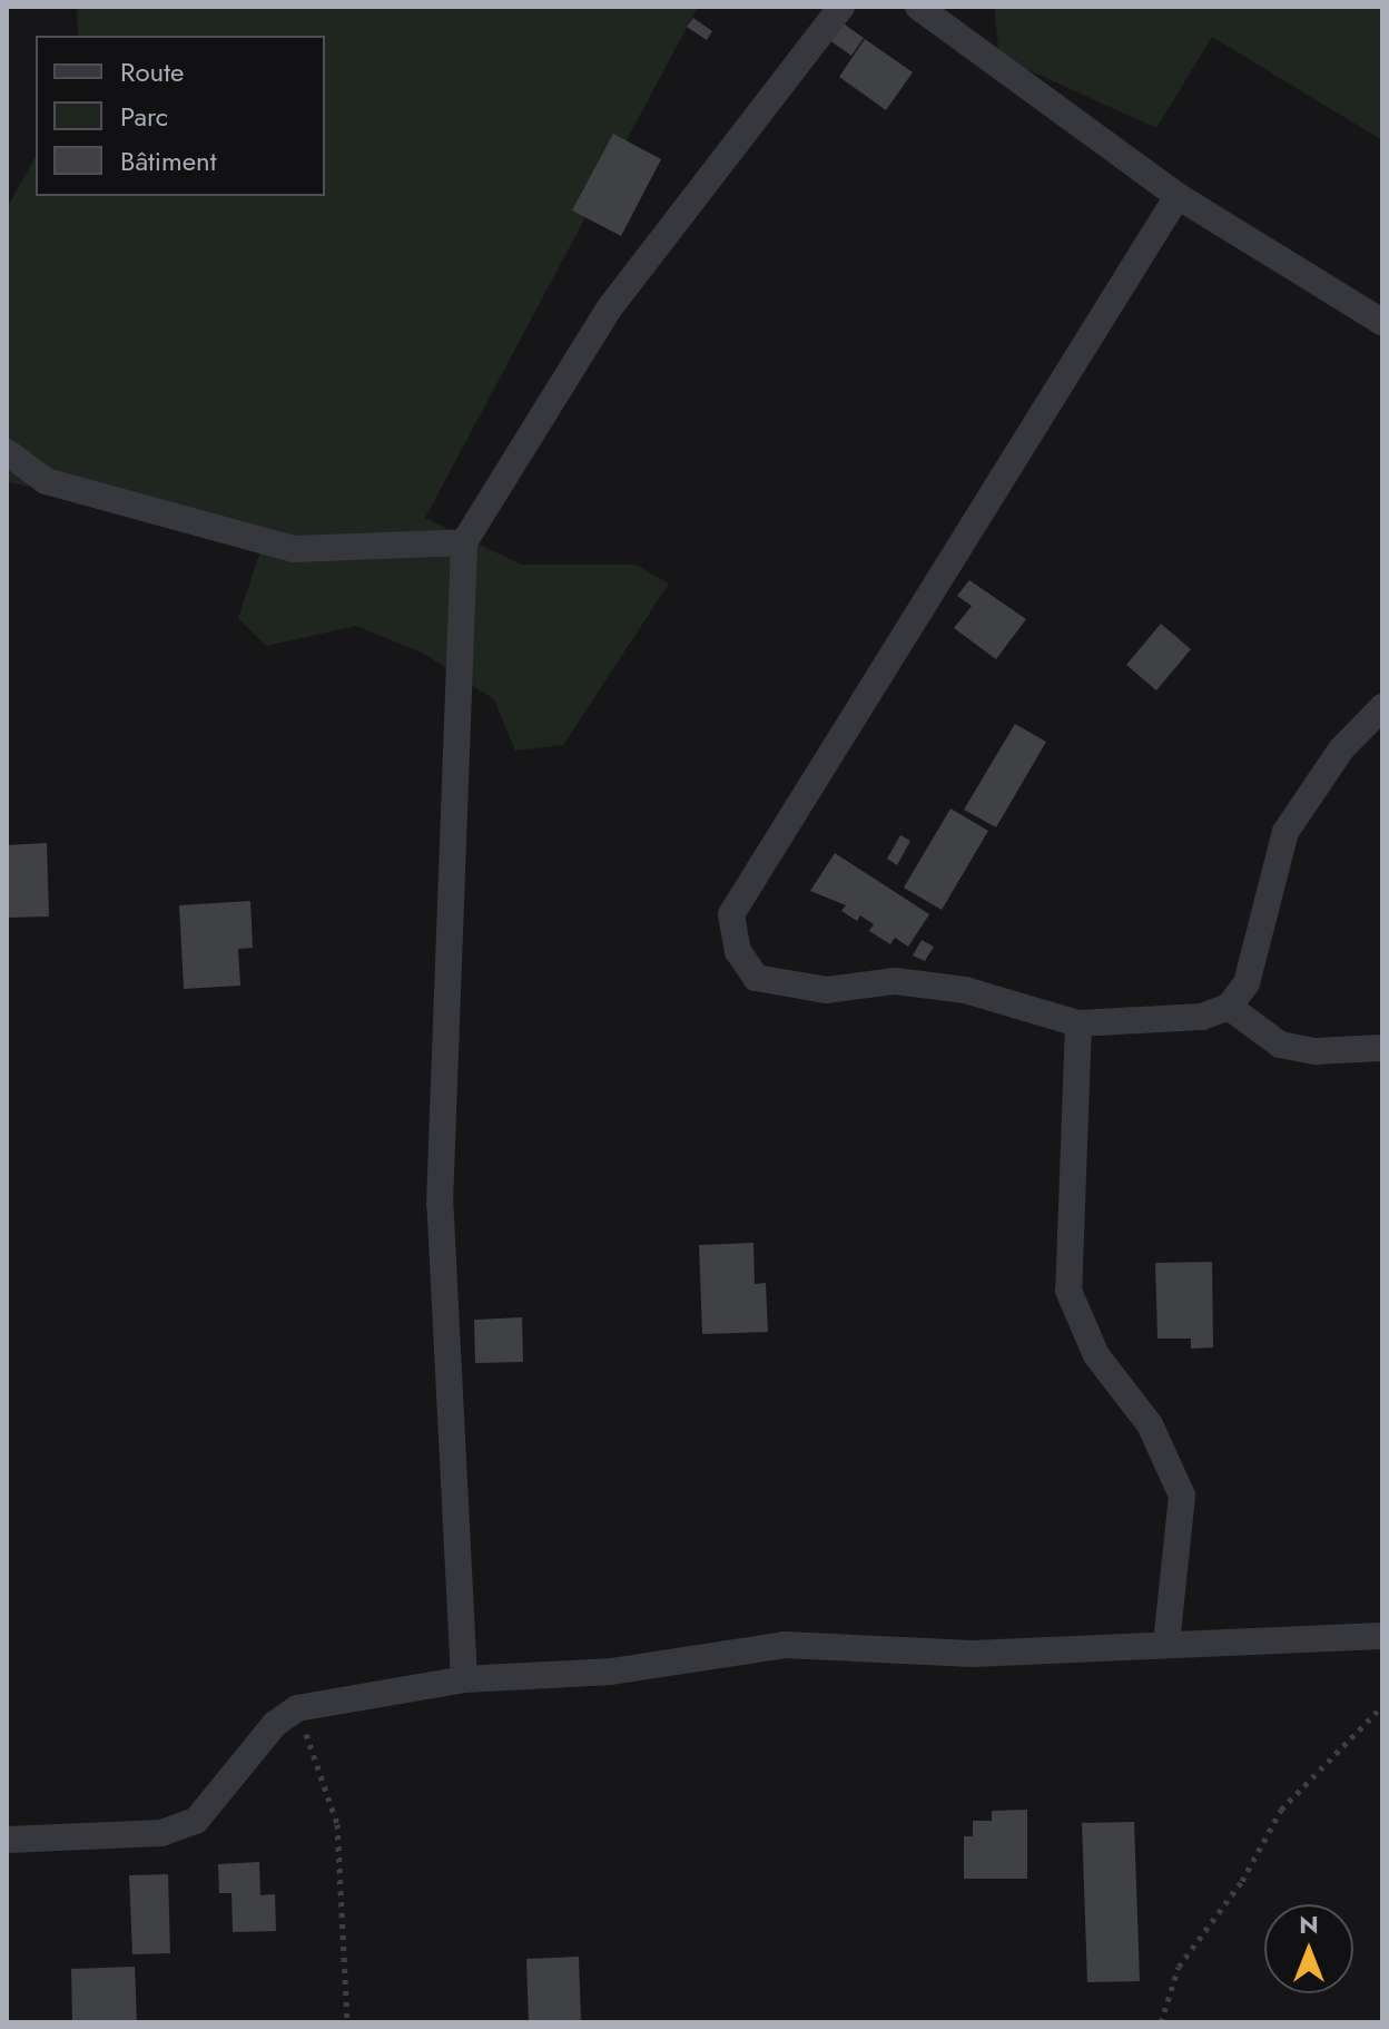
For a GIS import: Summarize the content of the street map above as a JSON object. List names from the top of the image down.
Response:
{
  "legend": ["Route", "Parc", "Bâtiment"],
  "north": "top"
}
